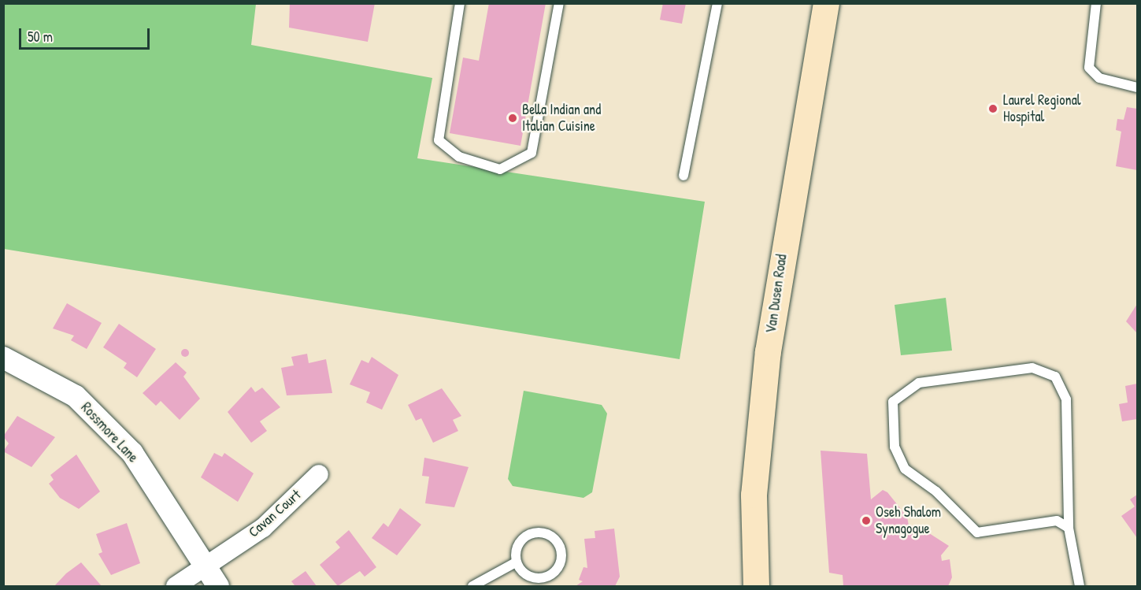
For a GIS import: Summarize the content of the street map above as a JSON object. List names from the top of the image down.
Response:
{
  "streets": {
    "main road": ["Van Dusen Road"],
    "street": ["Rossmore Lane", "Cavan Court"]
  },
  "crossings": [
    ["Rossmore Lane", "Cavan Court"]
  ],
  "places": ["Laurel Regional Hospital", "Bella Indian and Italian Cuisine", "Oseh Shalom Synagogue"],
  "scale_bar": "50 m"
}
